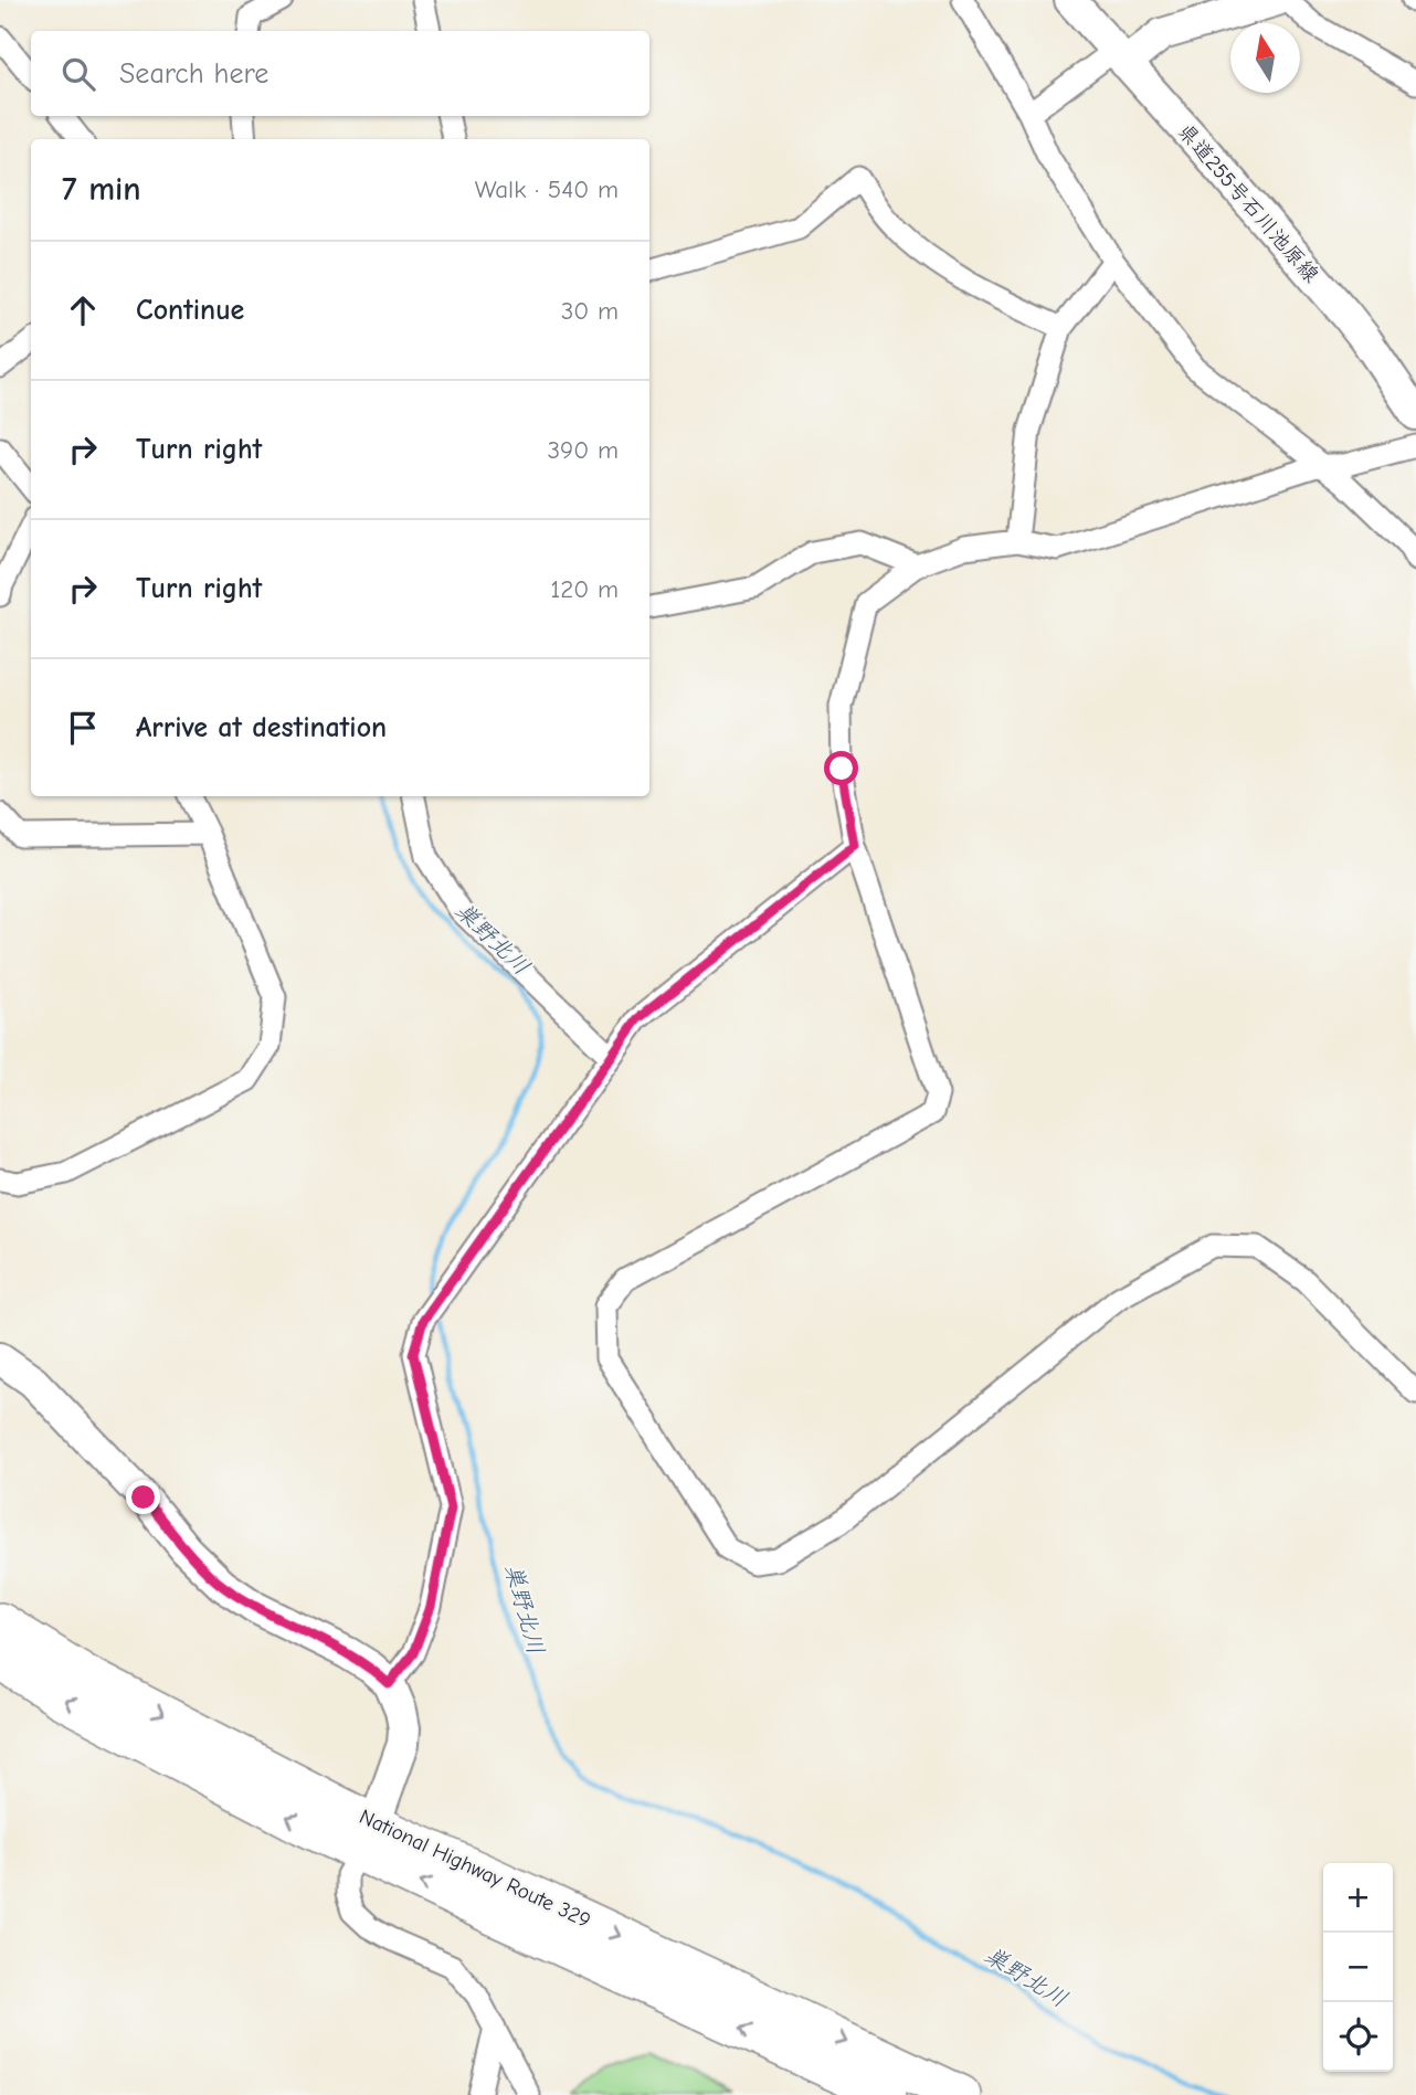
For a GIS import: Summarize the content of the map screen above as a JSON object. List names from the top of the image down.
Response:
{
  "streets": {
    "highway": ["National Highway Route 329"],
    "street": ["県道255号石川池原線"]
  },
  "water": ["巣野北川"],
  "north": "top",
  "page": {
    "search": "Search here",
    "heading": ["7 min", "Walk · 540 m"],
    "list": [
      ["Continue", "30 m"],
      ["Turn right", "390 m"],
      ["Turn right", "120 m"],
      "Arrive at destination"
    ],
    "map_buttons": ["+", "−"]
  }
}
